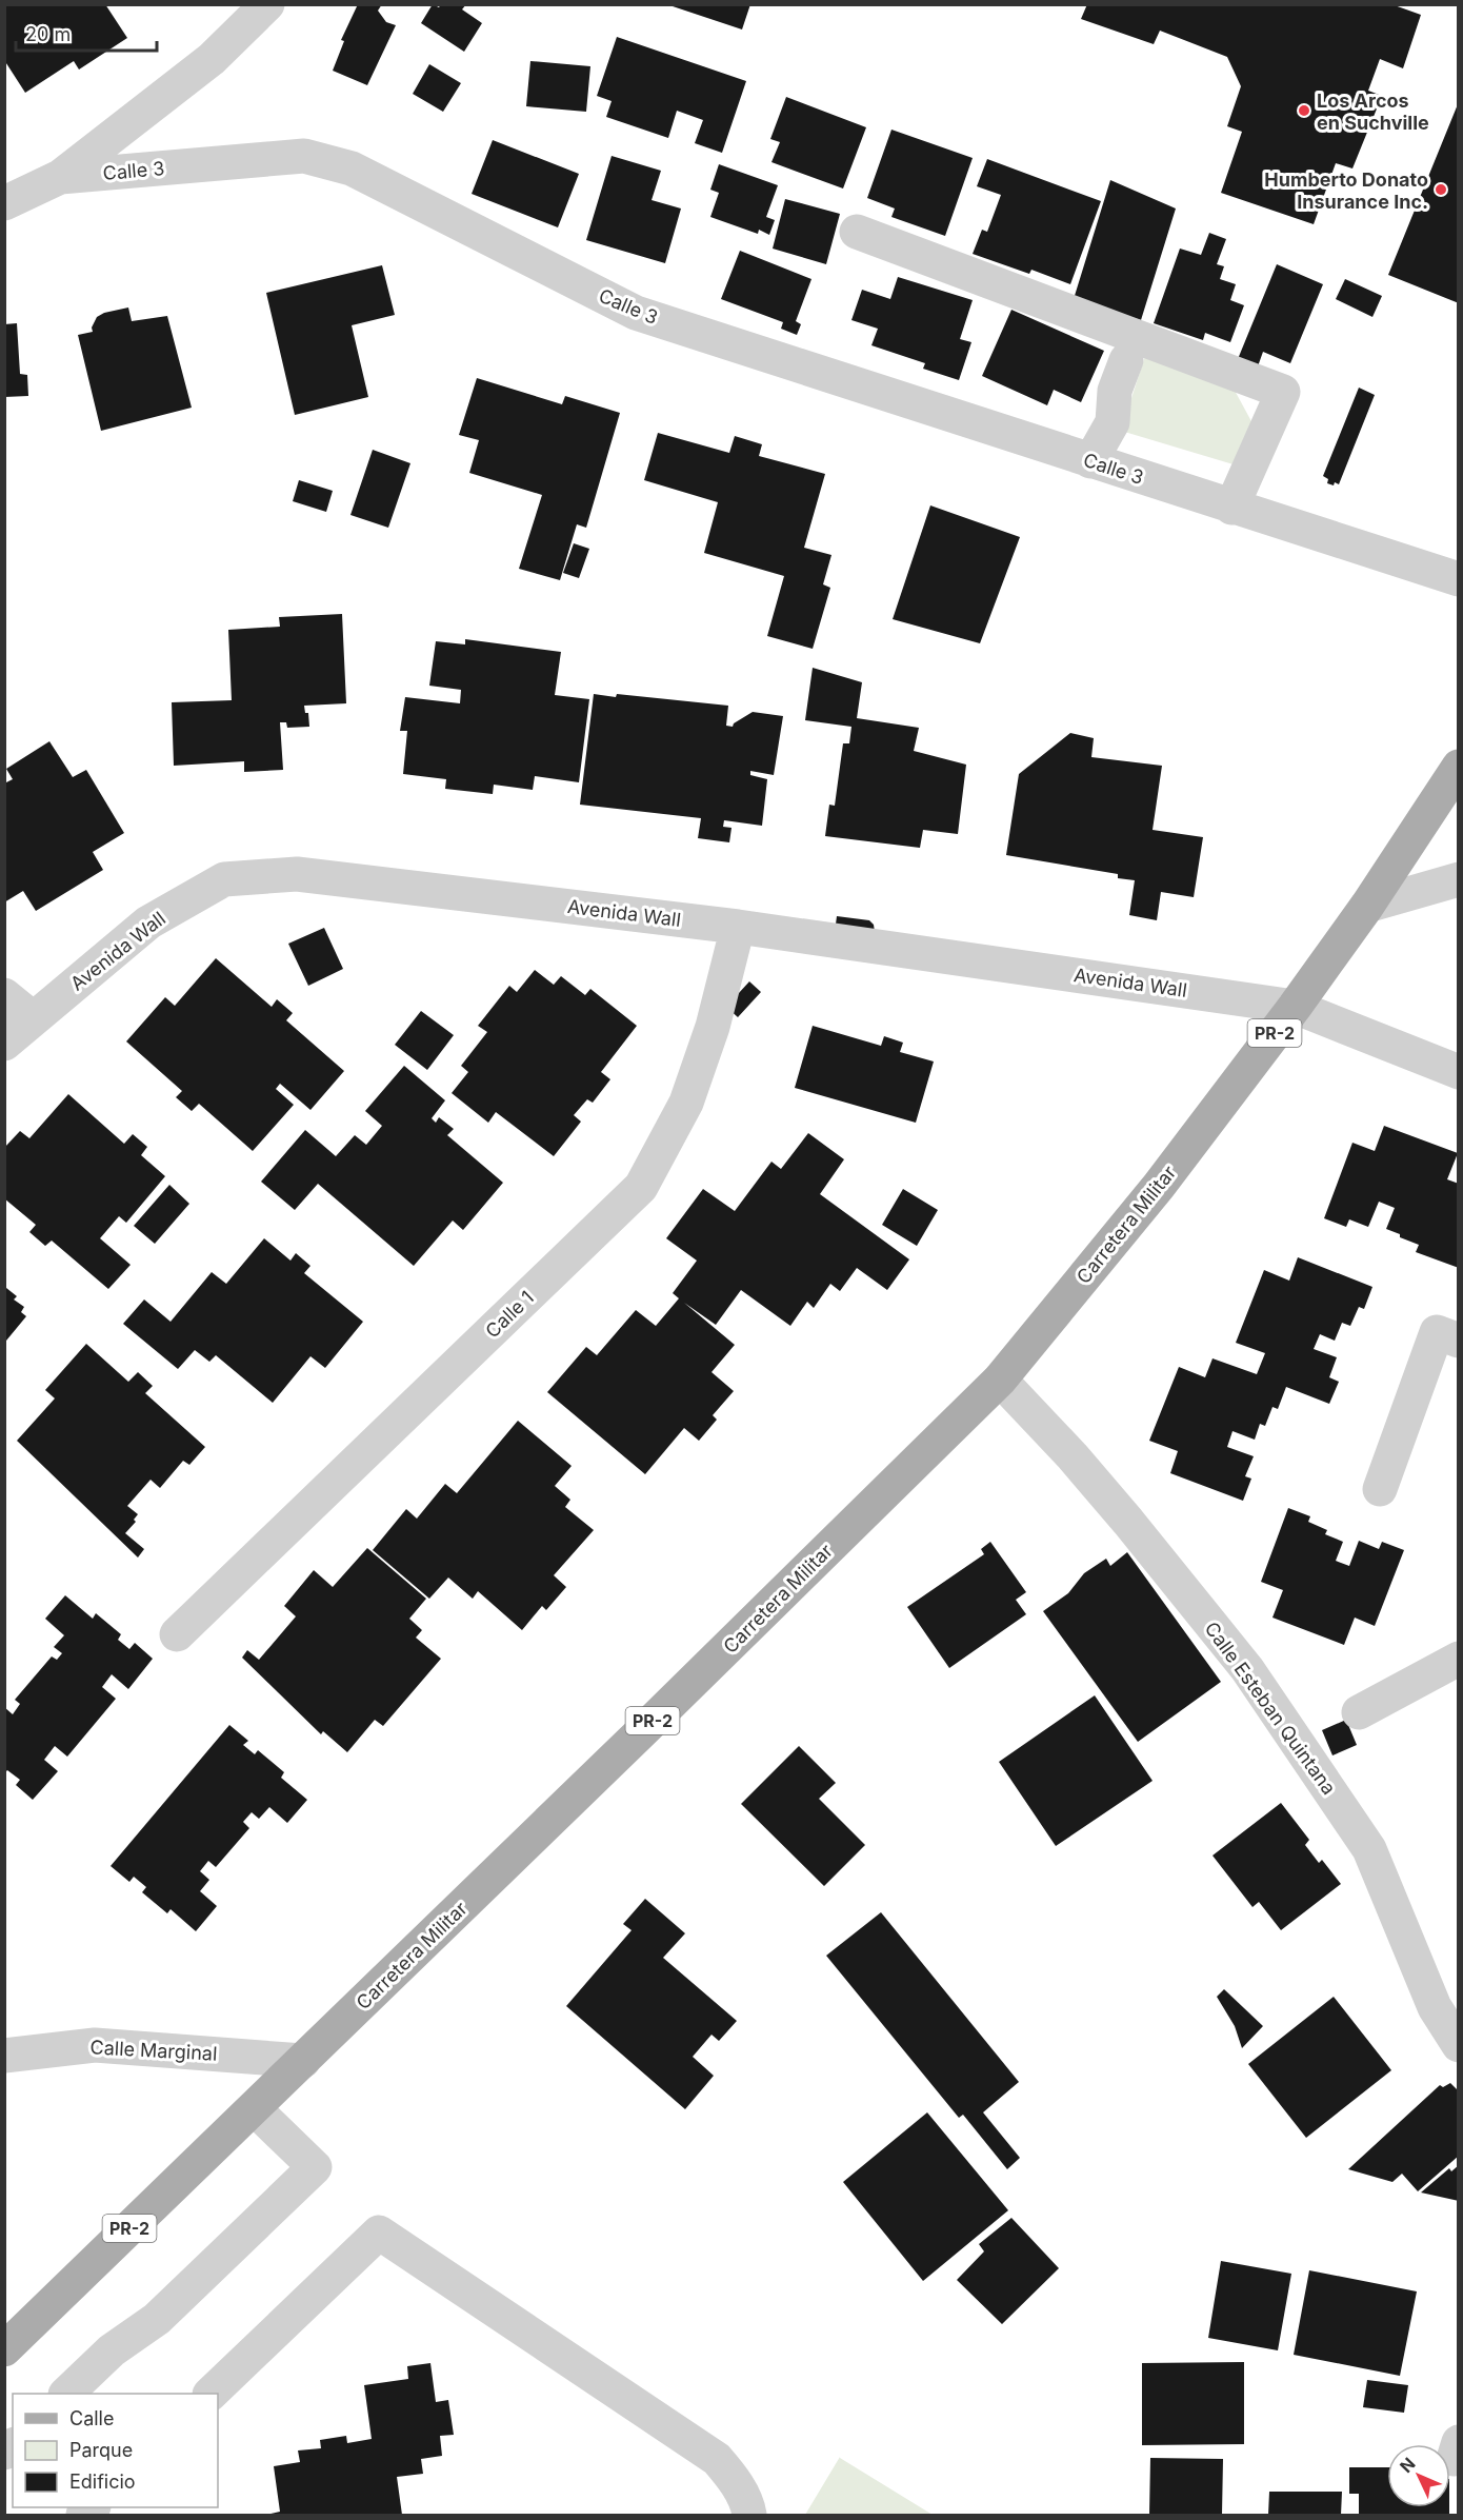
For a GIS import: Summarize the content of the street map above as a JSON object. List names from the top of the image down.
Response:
{
  "streets": {
    "main road": ["PR-2", "Carretera Militar"],
    "street": [
      "Calle 3",
      "Avenida Wall",
      "Calle 1",
      "Calle Esteban Quintana",
      "Calle Marginal"
    ]
  },
  "crossings": [
    ["Avenida Wall", "Carretera Militar"],
    ["Avenida Wall", "Calle 1"],
    ["Carretera Militar", "Calle Esteban Quintana"],
    ["Carretera Militar", "Calle Marginal"]
  ],
  "places": ["Los Arcos en Suchville", "Humberto Donato Insurance Inc."],
  "legend": ["Calle", "Parque", "Edificio"],
  "scale_bar": "20 m",
  "north": "top left"
}
